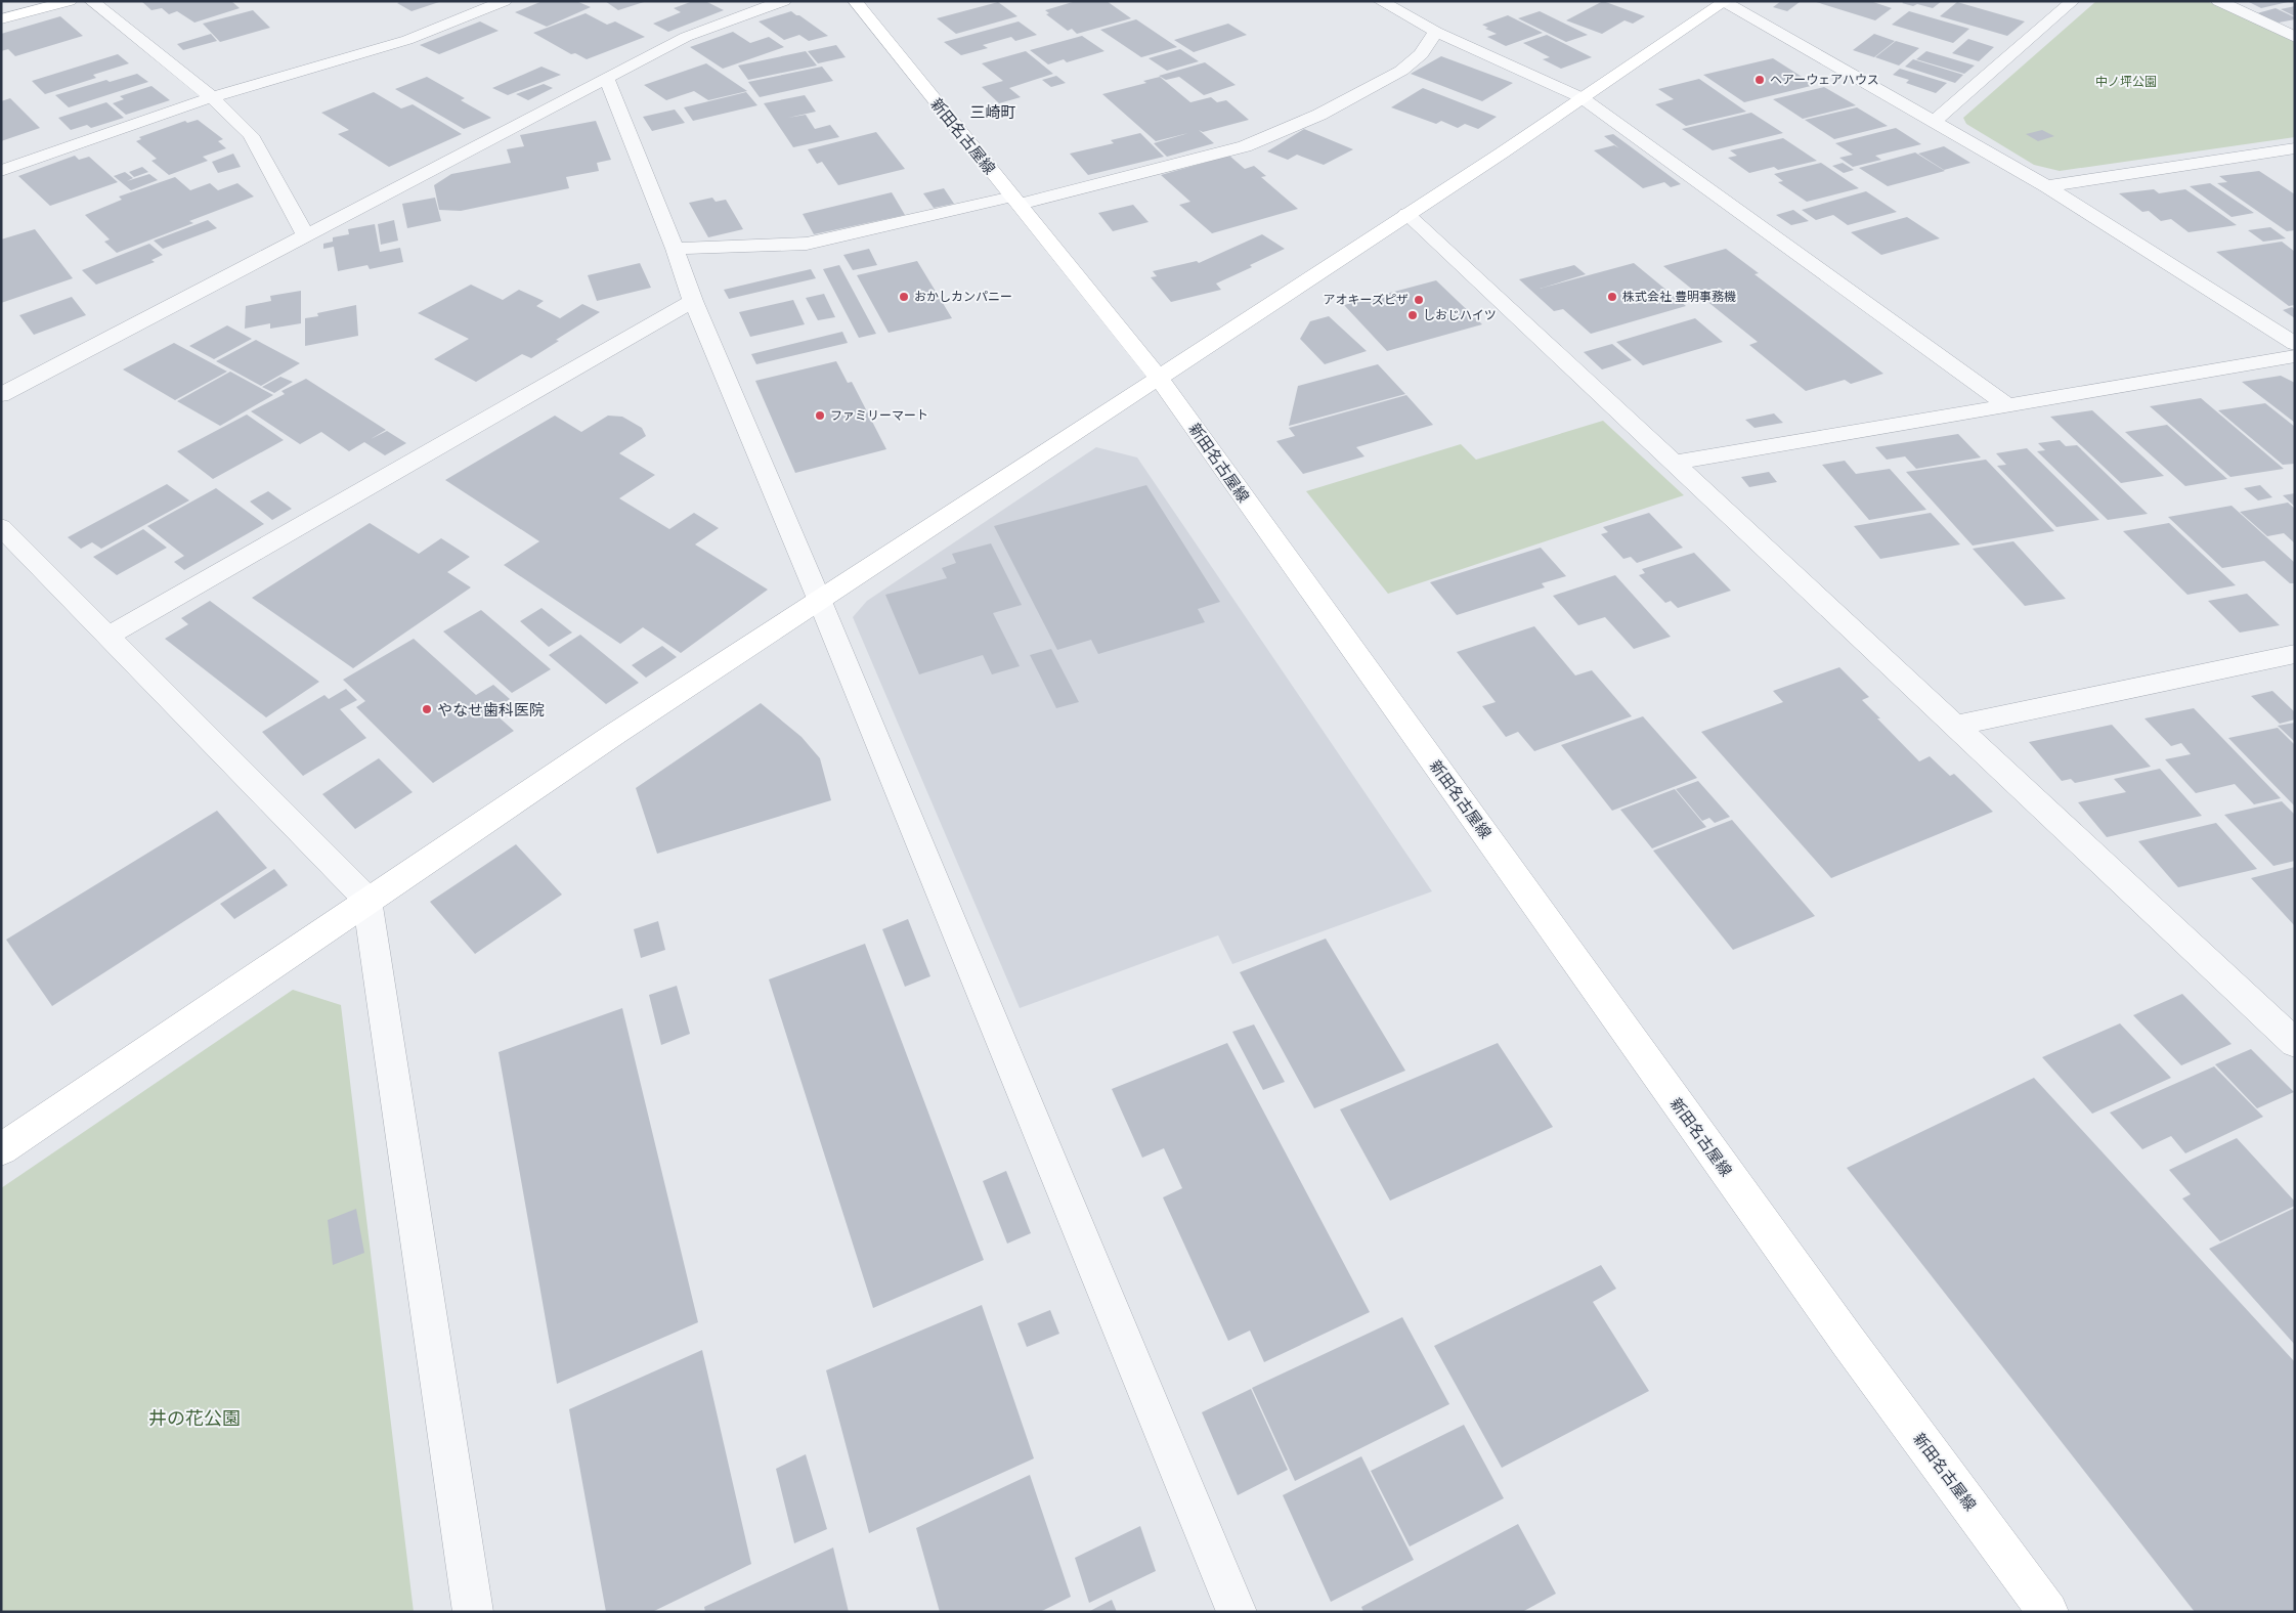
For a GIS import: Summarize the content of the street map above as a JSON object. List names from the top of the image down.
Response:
{
  "streets": {
    "street": ["新田名古屋線"]
  },
  "districts": ["三崎町"],
  "parks": ["中ノ坪公園", "井の花公園"],
  "places": [
    "ヘアーウェアハウス",
    "おかしカンパニー",
    "株式会社 豊明事務機",
    "アオキーズピザ",
    "しおじハイツ",
    "ファミリーマート",
    "やなせ歯科医院"
  ]
}
